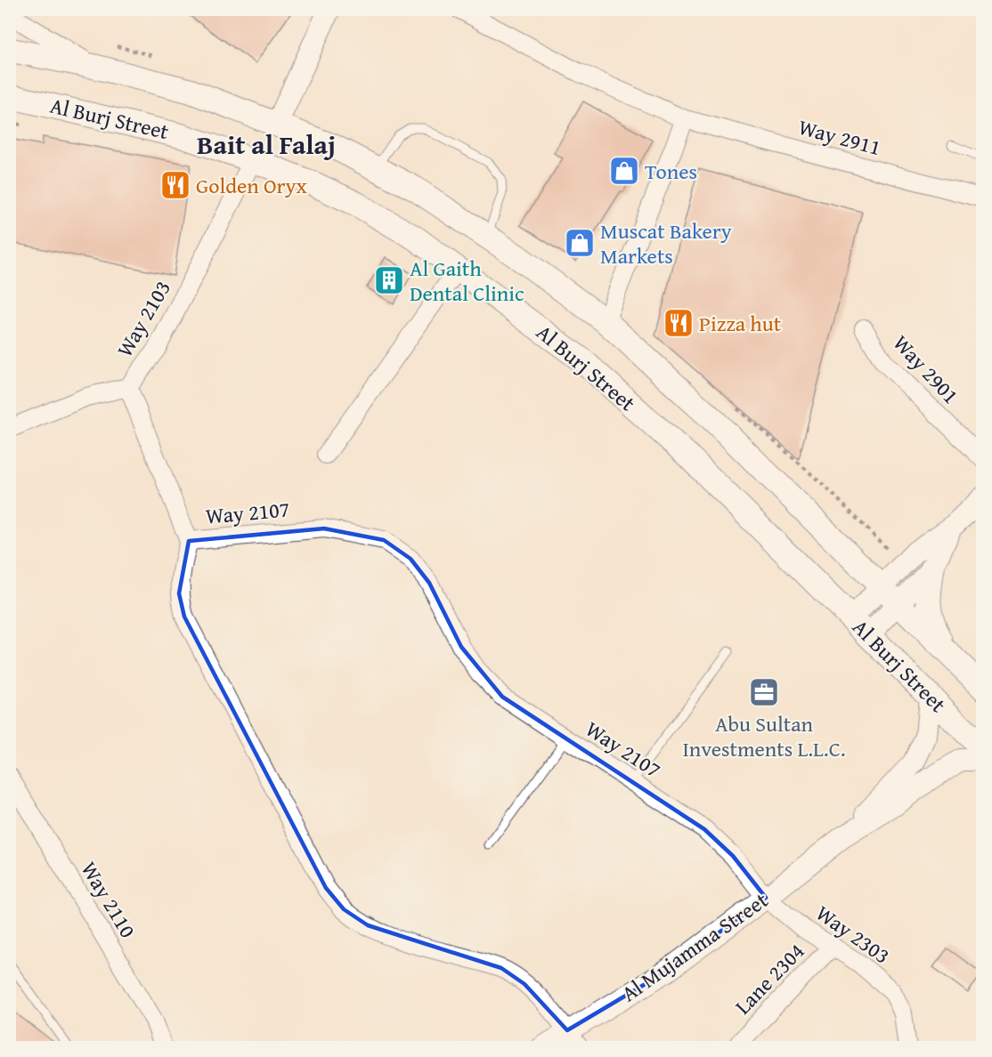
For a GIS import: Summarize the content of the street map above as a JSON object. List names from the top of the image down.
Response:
{
  "streets": {
    "main road": ["Al Burj Street"],
    "street": [
      "Way 2911",
      "Way 2103",
      "Way 2901",
      "Way 2107",
      "Way 2110",
      "Way 2303",
      "Al Mujamma Street",
      "Lane 2304"
    ]
  },
  "crossings": [
    ["Al Burj Street", "Way 2103"],
    ["Al Burj Street", "Al Mujamma Street"],
    ["Way 2107", "Way 2303"],
    ["Way 2107", "Al Mujamma Street"],
    ["Way 2303", "Al Mujamma Street"],
    ["Way 2303", "Lane 2304"]
  ],
  "districts": ["Bait al Falaj"],
  "places": {
    "shop": ["Tones", "Muscat Bakery Markets"],
    "restaurant": ["Golden Oryx", "Pizza hut"],
    "building": ["Al Gaith Dental Clinic"],
    "office": ["Abu Sultan Investments L.L.C."]
  }
}
